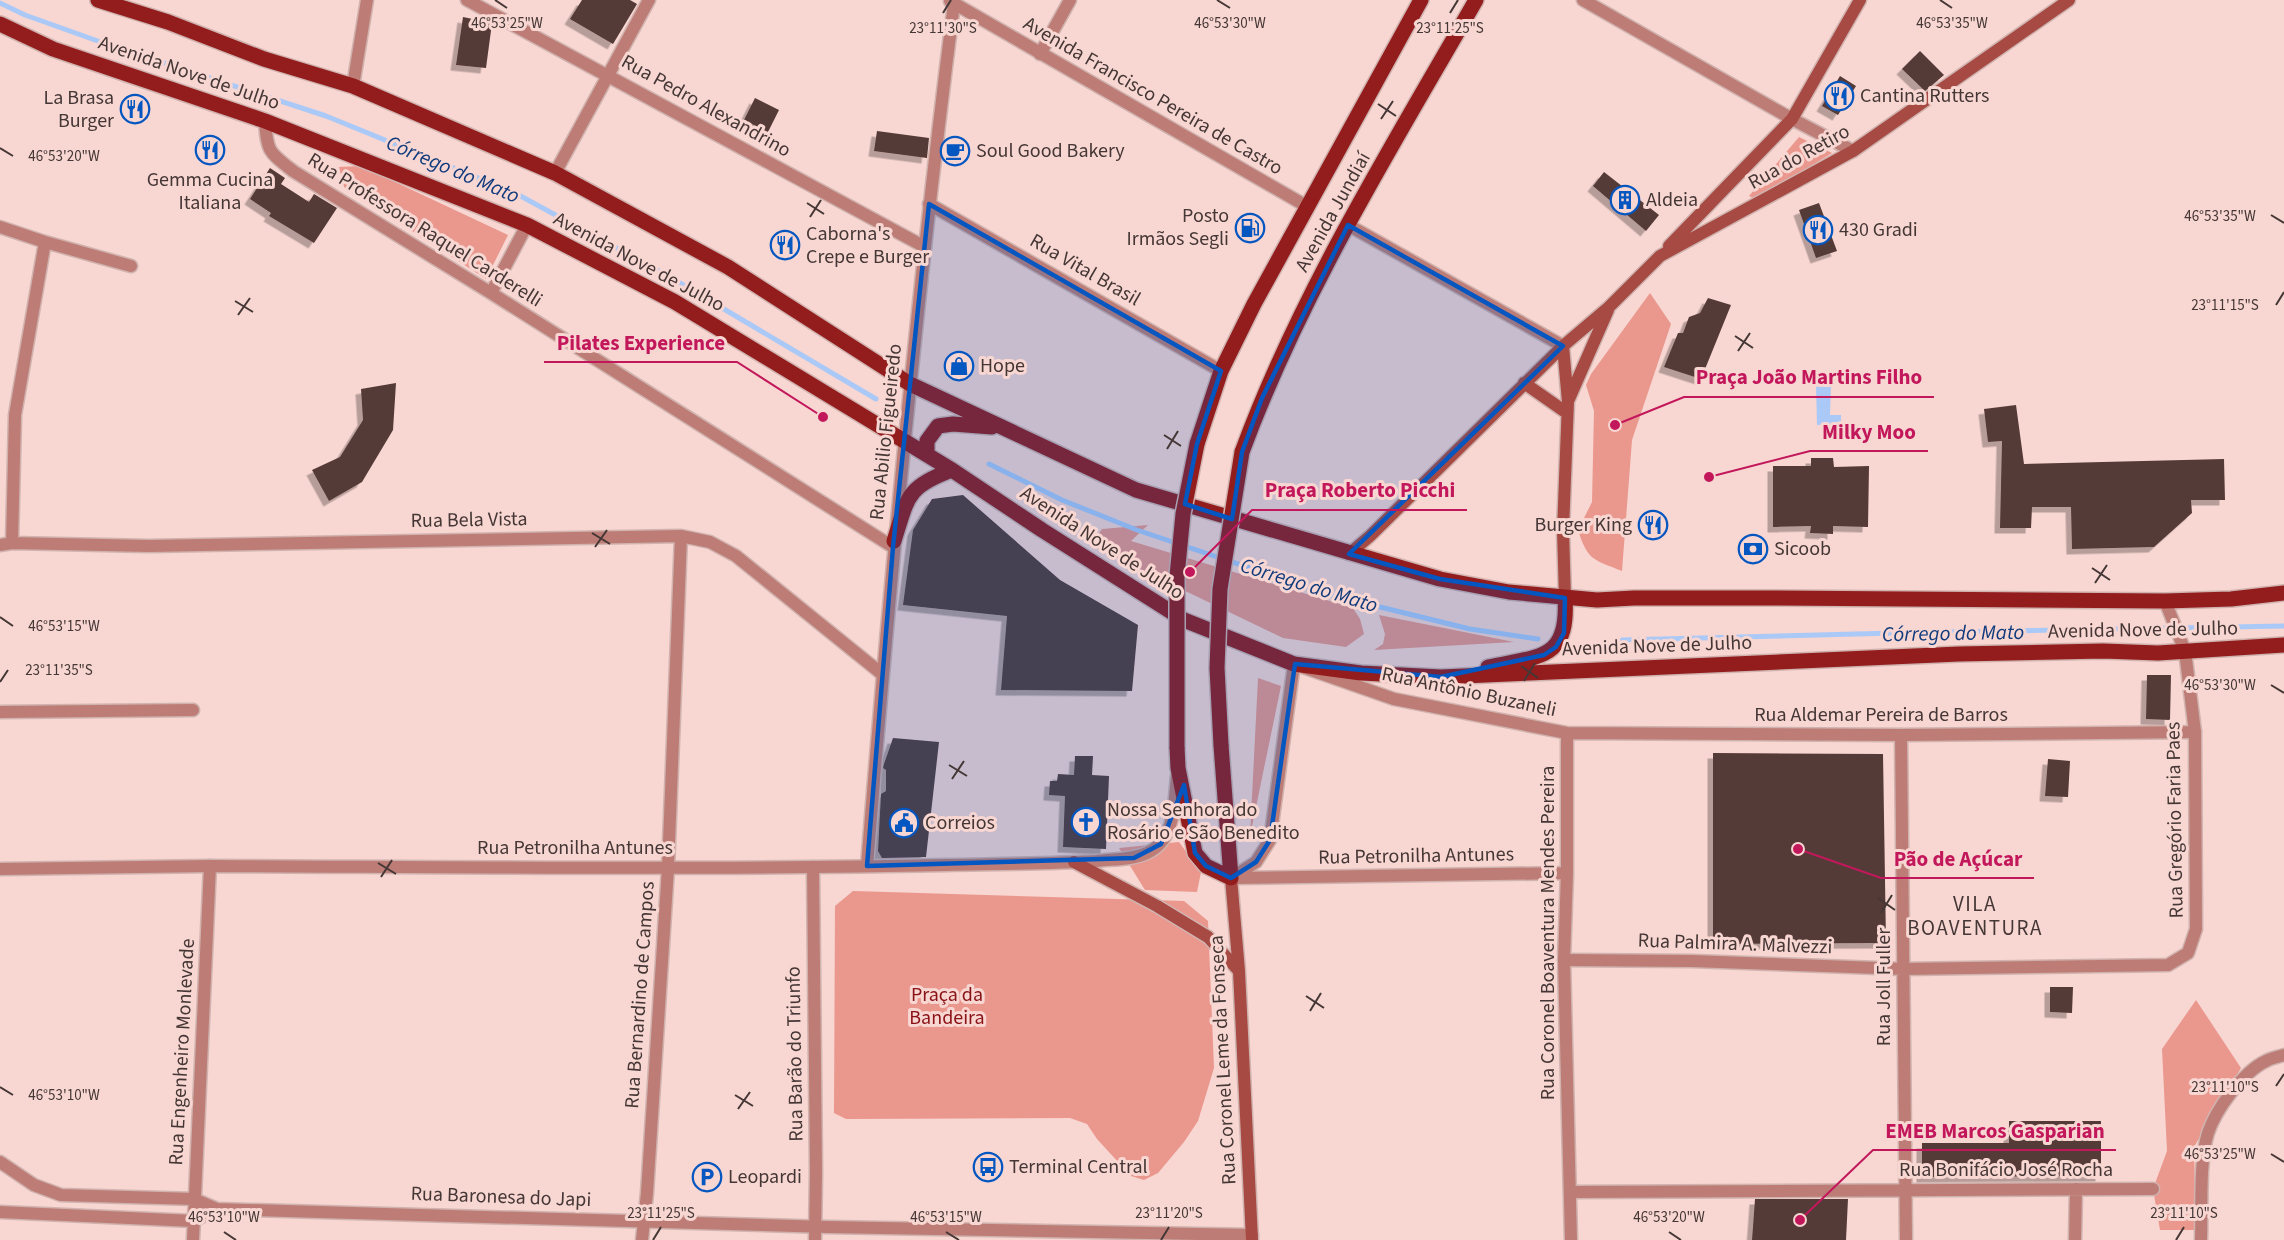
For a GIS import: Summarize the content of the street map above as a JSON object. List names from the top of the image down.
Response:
{
  "streets": {
    "main road": [
      "Avenida Nove de Julho",
      "Rua do Retiro",
      "Avenida Jundiaí",
      "Rua Coronel Leme da Fonseca"
    ],
    "street": [
      "Avenida Francisco Pereira de Castro",
      "Rua Pedro Alexandrino",
      "Rua Professora Raquel Carderelli",
      "Rua Vital Brasil",
      "Rua Abilio Figueiredo",
      "Rua Bela Vista",
      "Rua Antônio Buzaneli",
      "Rua Aldemar Pereira de Barros",
      "Rua Gregório Faria Paes",
      "Rua Petronilha Antunes",
      "Rua Coronel Boaventura Mendes Pereira",
      "Rua Palmira A. Malvezzi",
      "Rua Joll Fuller",
      "Rua Bernardino de Campos",
      "Rua Engenheiro Monlevade",
      "Rua Barão do Triunfo",
      "Rua Bonifácio José Rocha",
      "Rua Baronesa do Japi"
    ]
  },
  "crossings": [
    ["Avenida Nove de Julho", "Rua do Retiro"],
    ["Avenida Nove de Julho", "Rua Professora Raquel Carderelli"],
    ["Avenida Nove de Julho", "Rua Abilio Figueiredo"],
    ["Avenida Nove de Julho", "Rua Antônio Buzaneli"],
    ["Avenida Nove de Julho", "Rua Gregório Faria Paes"],
    ["Avenida Francisco Pereira de Castro", "Avenida Jundiaí"],
    ["Avenida Francisco Pereira de Castro", "Rua Abilio Figueiredo"],
    ["Rua Pedro Alexandrino", "Rua Abilio Figueiredo"],
    ["Avenida Jundiaí", "Rua Vital Brasil"],
    ["Avenida Jundiaí", "Rua Petronilha Antunes"],
    ["Avenida Jundiaí", "Rua Coronel Leme da Fonseca"],
    ["Rua Professora Raquel Carderelli", "Rua Abilio Figueiredo"],
    ["Rua Vital Brasil", "Rua Abilio Figueiredo"],
    ["Rua Abilio Figueiredo", "Rua Bela Vista"],
    ["Rua Abilio Figueiredo", "Rua Petronilha Antunes"],
    ["Rua Bela Vista", "Rua Bernardino de Campos"],
    ["Rua Antônio Buzaneli", "Rua Aldemar Pereira de Barros"],
    ["Rua Antônio Buzaneli", "Rua Coronel Boaventura Mendes Pereira"],
    ["Rua Aldemar Pereira de Barros", "Rua Gregório Faria Paes"],
    ["Rua Aldemar Pereira de Barros", "Rua Coronel Boaventura Mendes Pereira"],
    ["Rua Aldemar Pereira de Barros", "Rua Joll Fuller"],
    ["Rua Gregório Faria Paes", "Rua Palmira A. Malvezzi"],
    ["Rua Petronilha Antunes", "Rua Coronel Boaventura Mendes Pereira"],
    ["Rua Petronilha Antunes", "Rua Bernardino de Campos"],
    ["Rua Petronilha Antunes", "Rua Engenheiro Monlevade"],
    ["Rua Petronilha Antunes", "Rua Barão do Triunfo"],
    ["Rua Petronilha Antunes", "Rua Coronel Leme da Fonseca"],
    ["Rua Coronel Boaventura Mendes Pereira", "Rua Palmira A. Malvezzi"],
    ["Rua Coronel Boaventura Mendes Pereira", "Rua Bonifácio José Rocha"],
    ["Rua Palmira A. Malvezzi", "Rua Joll Fuller"],
    ["Rua Joll Fuller", "Rua Bonifácio José Rocha"],
    ["Rua Bernardino de Campos", "Rua Baronesa do Japi"],
    ["Rua Engenheiro Monlevade", "Rua Baronesa do Japi"],
    ["Rua Barão do Triunfo", "Rua Baronesa do Japi"],
    ["Rua Coronel Leme da Fonseca", "Rua Baronesa do Japi"]
  ],
  "districts": ["VILA BOAVENTURA"],
  "water": ["Córrego do Mato"],
  "parks": ["Praça da Bandeira"],
  "places": {
    "restaurant": [
      "Cantina Rutters",
      "La Brasa Burger",
      "Gemma Cucina Italiana",
      "430 Gradi",
      "Caborna's Crepe e Burger",
      "Burger King"
    ],
    "cafe": ["Soul Good Bakery"],
    "building": ["Aldeia"],
    "fuel station": ["Posto Irmãos Segli"],
    "shop": ["Hope"],
    "other": [
      "Pilates Experience",
      "Praça João Martins Filho",
      "Milky Moo",
      "Praça Roberto Picchi",
      "Pão de Açúcar",
      "EMEB Marcos Gasparian"
    ],
    "bank": ["Sicoob"],
    "church": ["Nossa Senhora do Rosário e São Benedito"],
    "public building": ["Correios"],
    "bus stop": ["Terminal Central"],
    "parking": ["Leopardi"]
  },
  "coordinates": [
    "46°53'35\"W",
    "46°53'25\"W",
    "46°53'30\"W",
    "23°11'30\"S",
    "23°11'25\"S",
    "46°53'20\"W",
    "23°11'15\"S",
    "46°53'15\"W",
    "23°11'35\"S",
    "23°11'10\"S",
    "46°53'10\"W",
    "23°11'20\"S"
  ]
}
